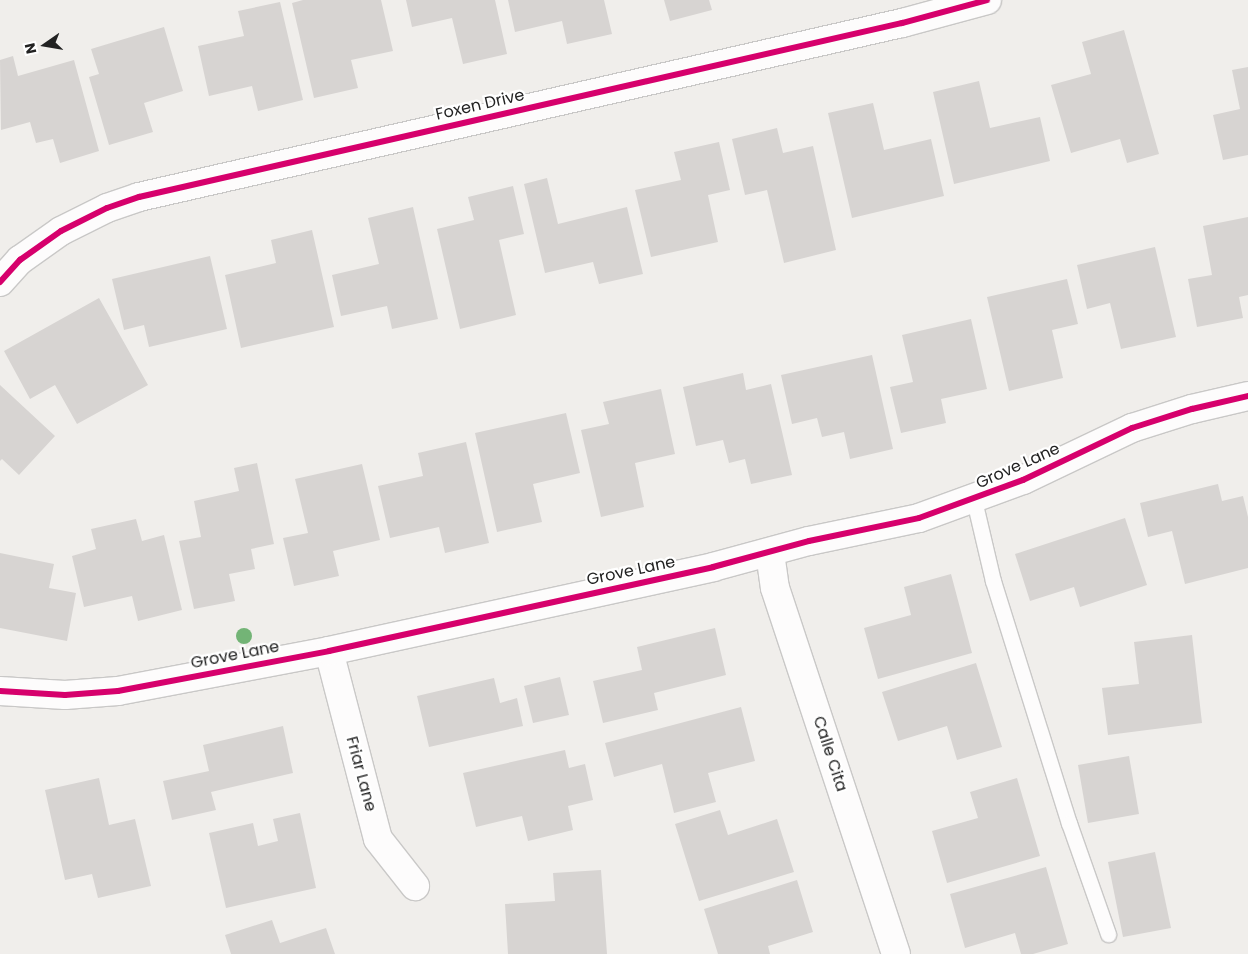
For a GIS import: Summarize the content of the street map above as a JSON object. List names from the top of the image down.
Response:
{
  "streets": {
    "street": [
      "Foxen Drive",
      "Grove Lane",
      "Calle Cita",
      "Friar Lane"
    ]
  },
  "crossings": [
    ["Grove Lane", "Calle Cita"],
    ["Grove Lane", "Friar Lane"]
  ],
  "north": "left"
}
